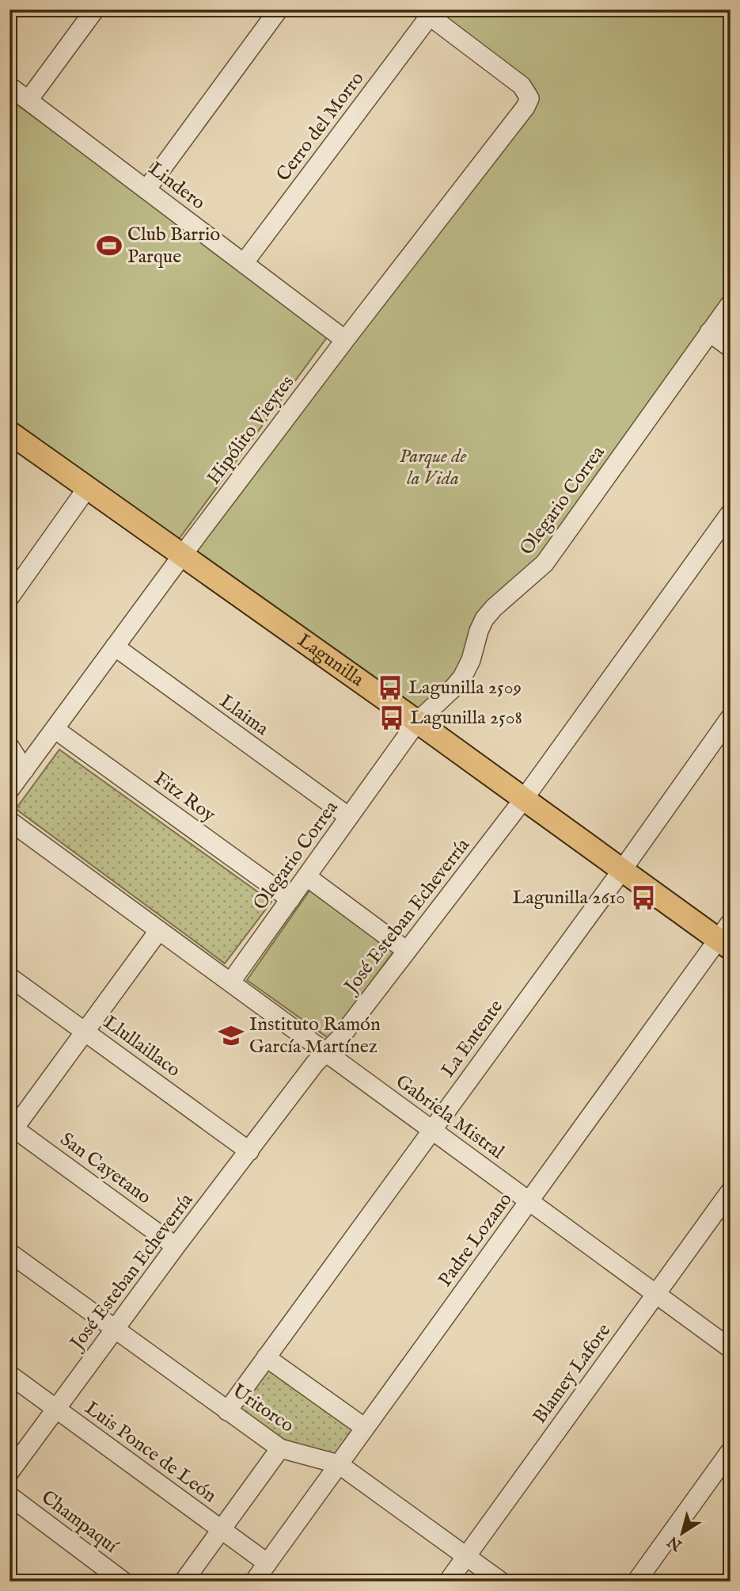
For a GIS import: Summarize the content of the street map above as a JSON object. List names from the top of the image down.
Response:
{
  "streets": {
    "main road": ["Lagunilla"],
    "street": [
      "Cerro del Morro",
      "Lindero",
      "Hipólito Vieytes",
      "Olegario Correa",
      "Llaima",
      "Fitz Roy",
      "José Esteban Echeverría",
      "La Entente",
      "Llullaillaco",
      "Gabriela Mistral",
      "San Cayetano",
      "Padre Lozano",
      "Blamey Lafore",
      "Uritorco",
      "Luis Ponce de León",
      "Champaquí"
    ]
  },
  "crossings": [
    ["Cerro del Morro", "Lindero"],
    ["Cerro del Morro", "Hipólito Vieytes"],
    ["Lindero", "Hipólito Vieytes"],
    ["Hipólito Vieytes", "Lagunilla"],
    ["Hipólito Vieytes", "Llaima"],
    ["Hipólito Vieytes", "Fitz Roy"],
    ["Olegario Correa", "Lagunilla"],
    ["Olegario Correa", "Llaima"],
    ["Olegario Correa", "Fitz Roy"],
    ["Olegario Correa", "Gabriela Mistral"],
    ["Lagunilla", "José Esteban Echeverría"],
    ["Lagunilla", "La Entente"],
    ["Lagunilla", "Padre Lozano"],
    ["José Esteban Echeverría", "Llullaillaco"],
    ["José Esteban Echeverría", "Gabriela Mistral"],
    ["José Esteban Echeverría", "San Cayetano"],
    ["José Esteban Echeverría", "Uritorco"],
    ["José Esteban Echeverría", "Luis Ponce de León"],
    ["La Entente", "Gabriela Mistral"],
    ["La Entente", "Uritorco"],
    ["Gabriela Mistral", "Padre Lozano"],
    ["Gabriela Mistral", "Blamey Lafore"],
    ["Padre Lozano", "Uritorco"],
    ["Padre Lozano", "Luis Ponce de León"],
    ["Blamey Lafore", "Uritorco"]
  ],
  "parks": ["Parque de la Vida"],
  "places": {
    "sports": ["Club Barrio Parque"],
    "bus stop": ["Lagunilla 2509", "Lagunilla 2508", "Lagunilla 2610"],
    "school or university": ["Instituto Ramón García Martínez"]
  },
  "north": "bottom left"
}
